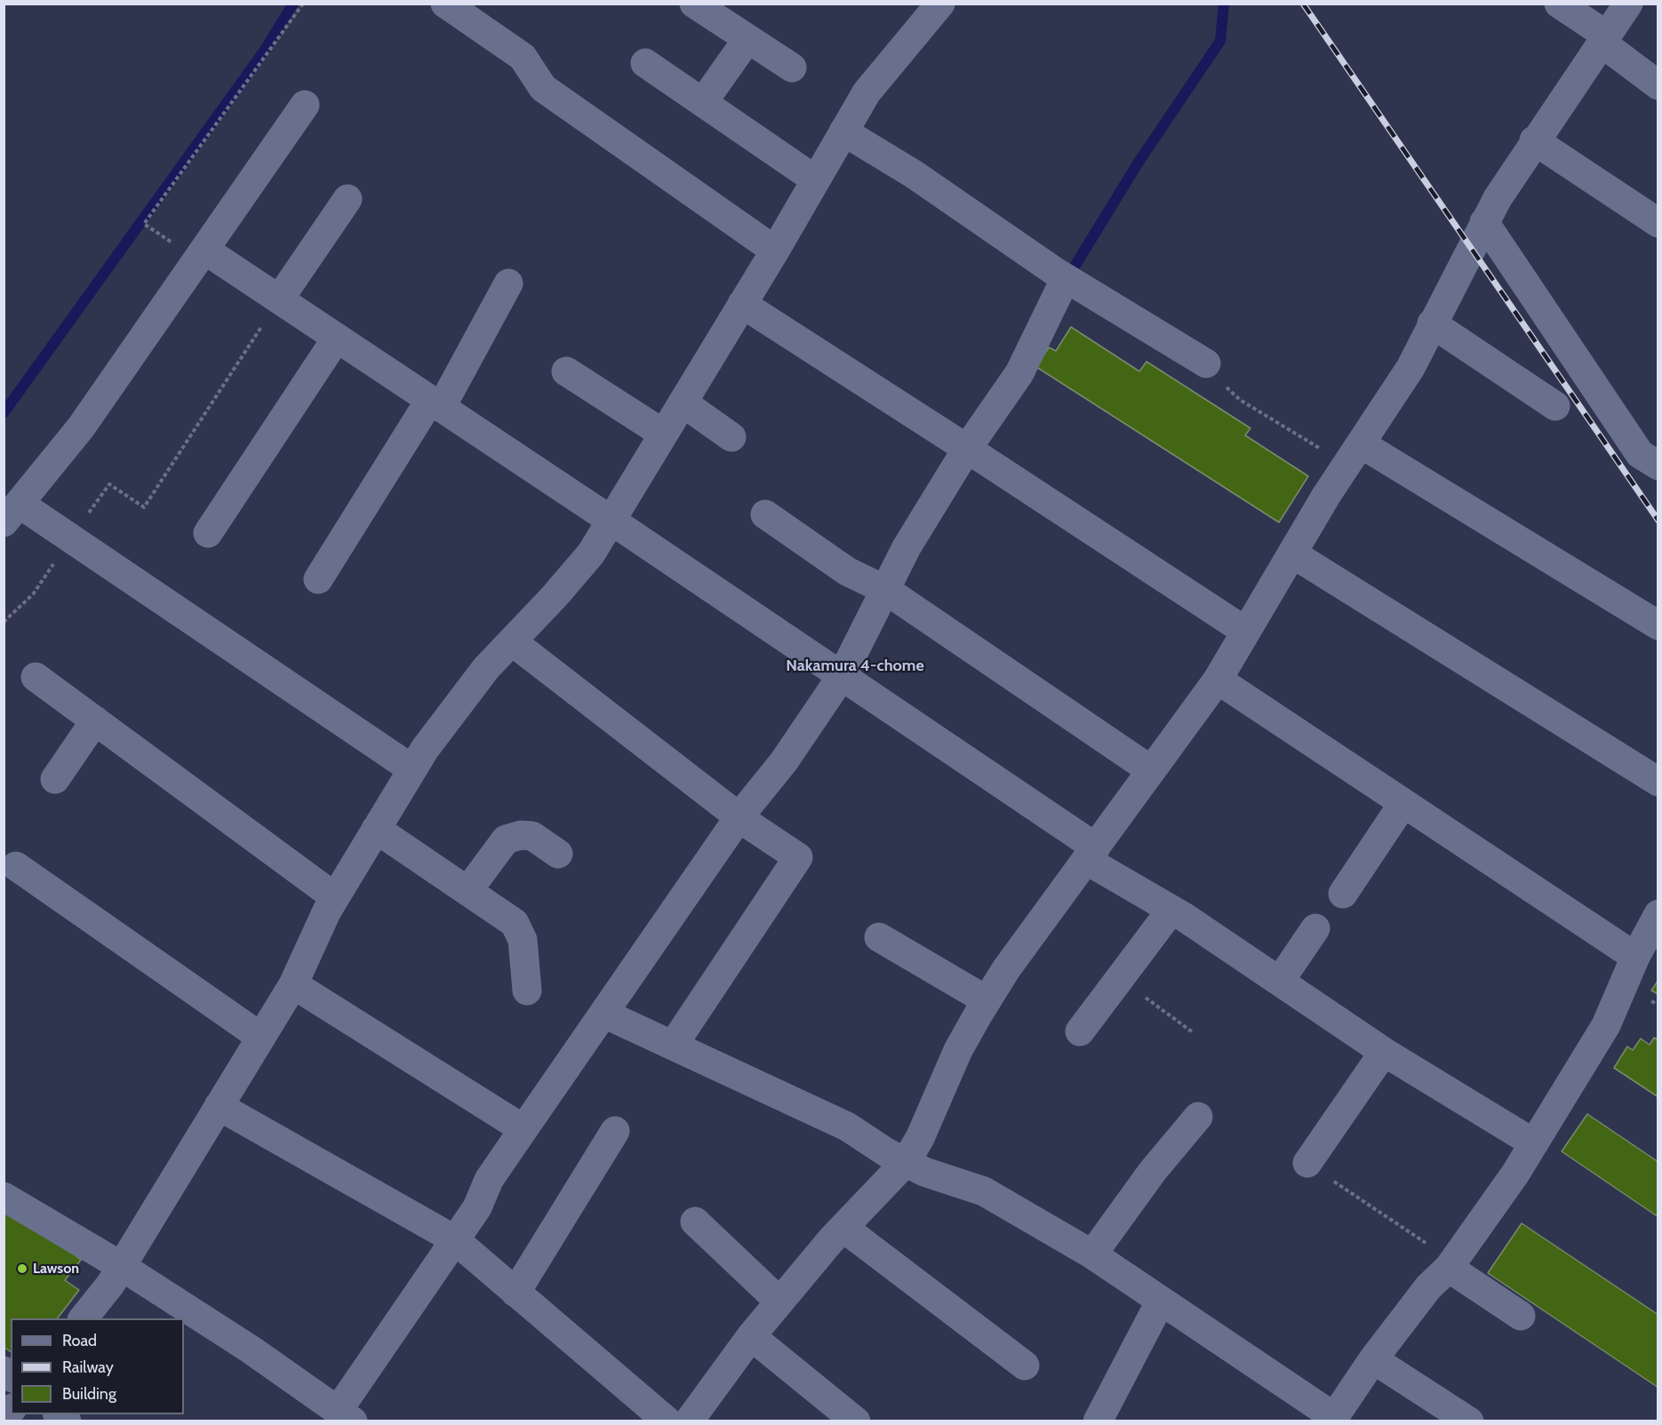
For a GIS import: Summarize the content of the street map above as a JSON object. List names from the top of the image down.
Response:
{
  "districts": ["Nakamura 4-chome"],
  "places": ["Lawson"],
  "legend": ["Road", "Railway", "Building"]
}
